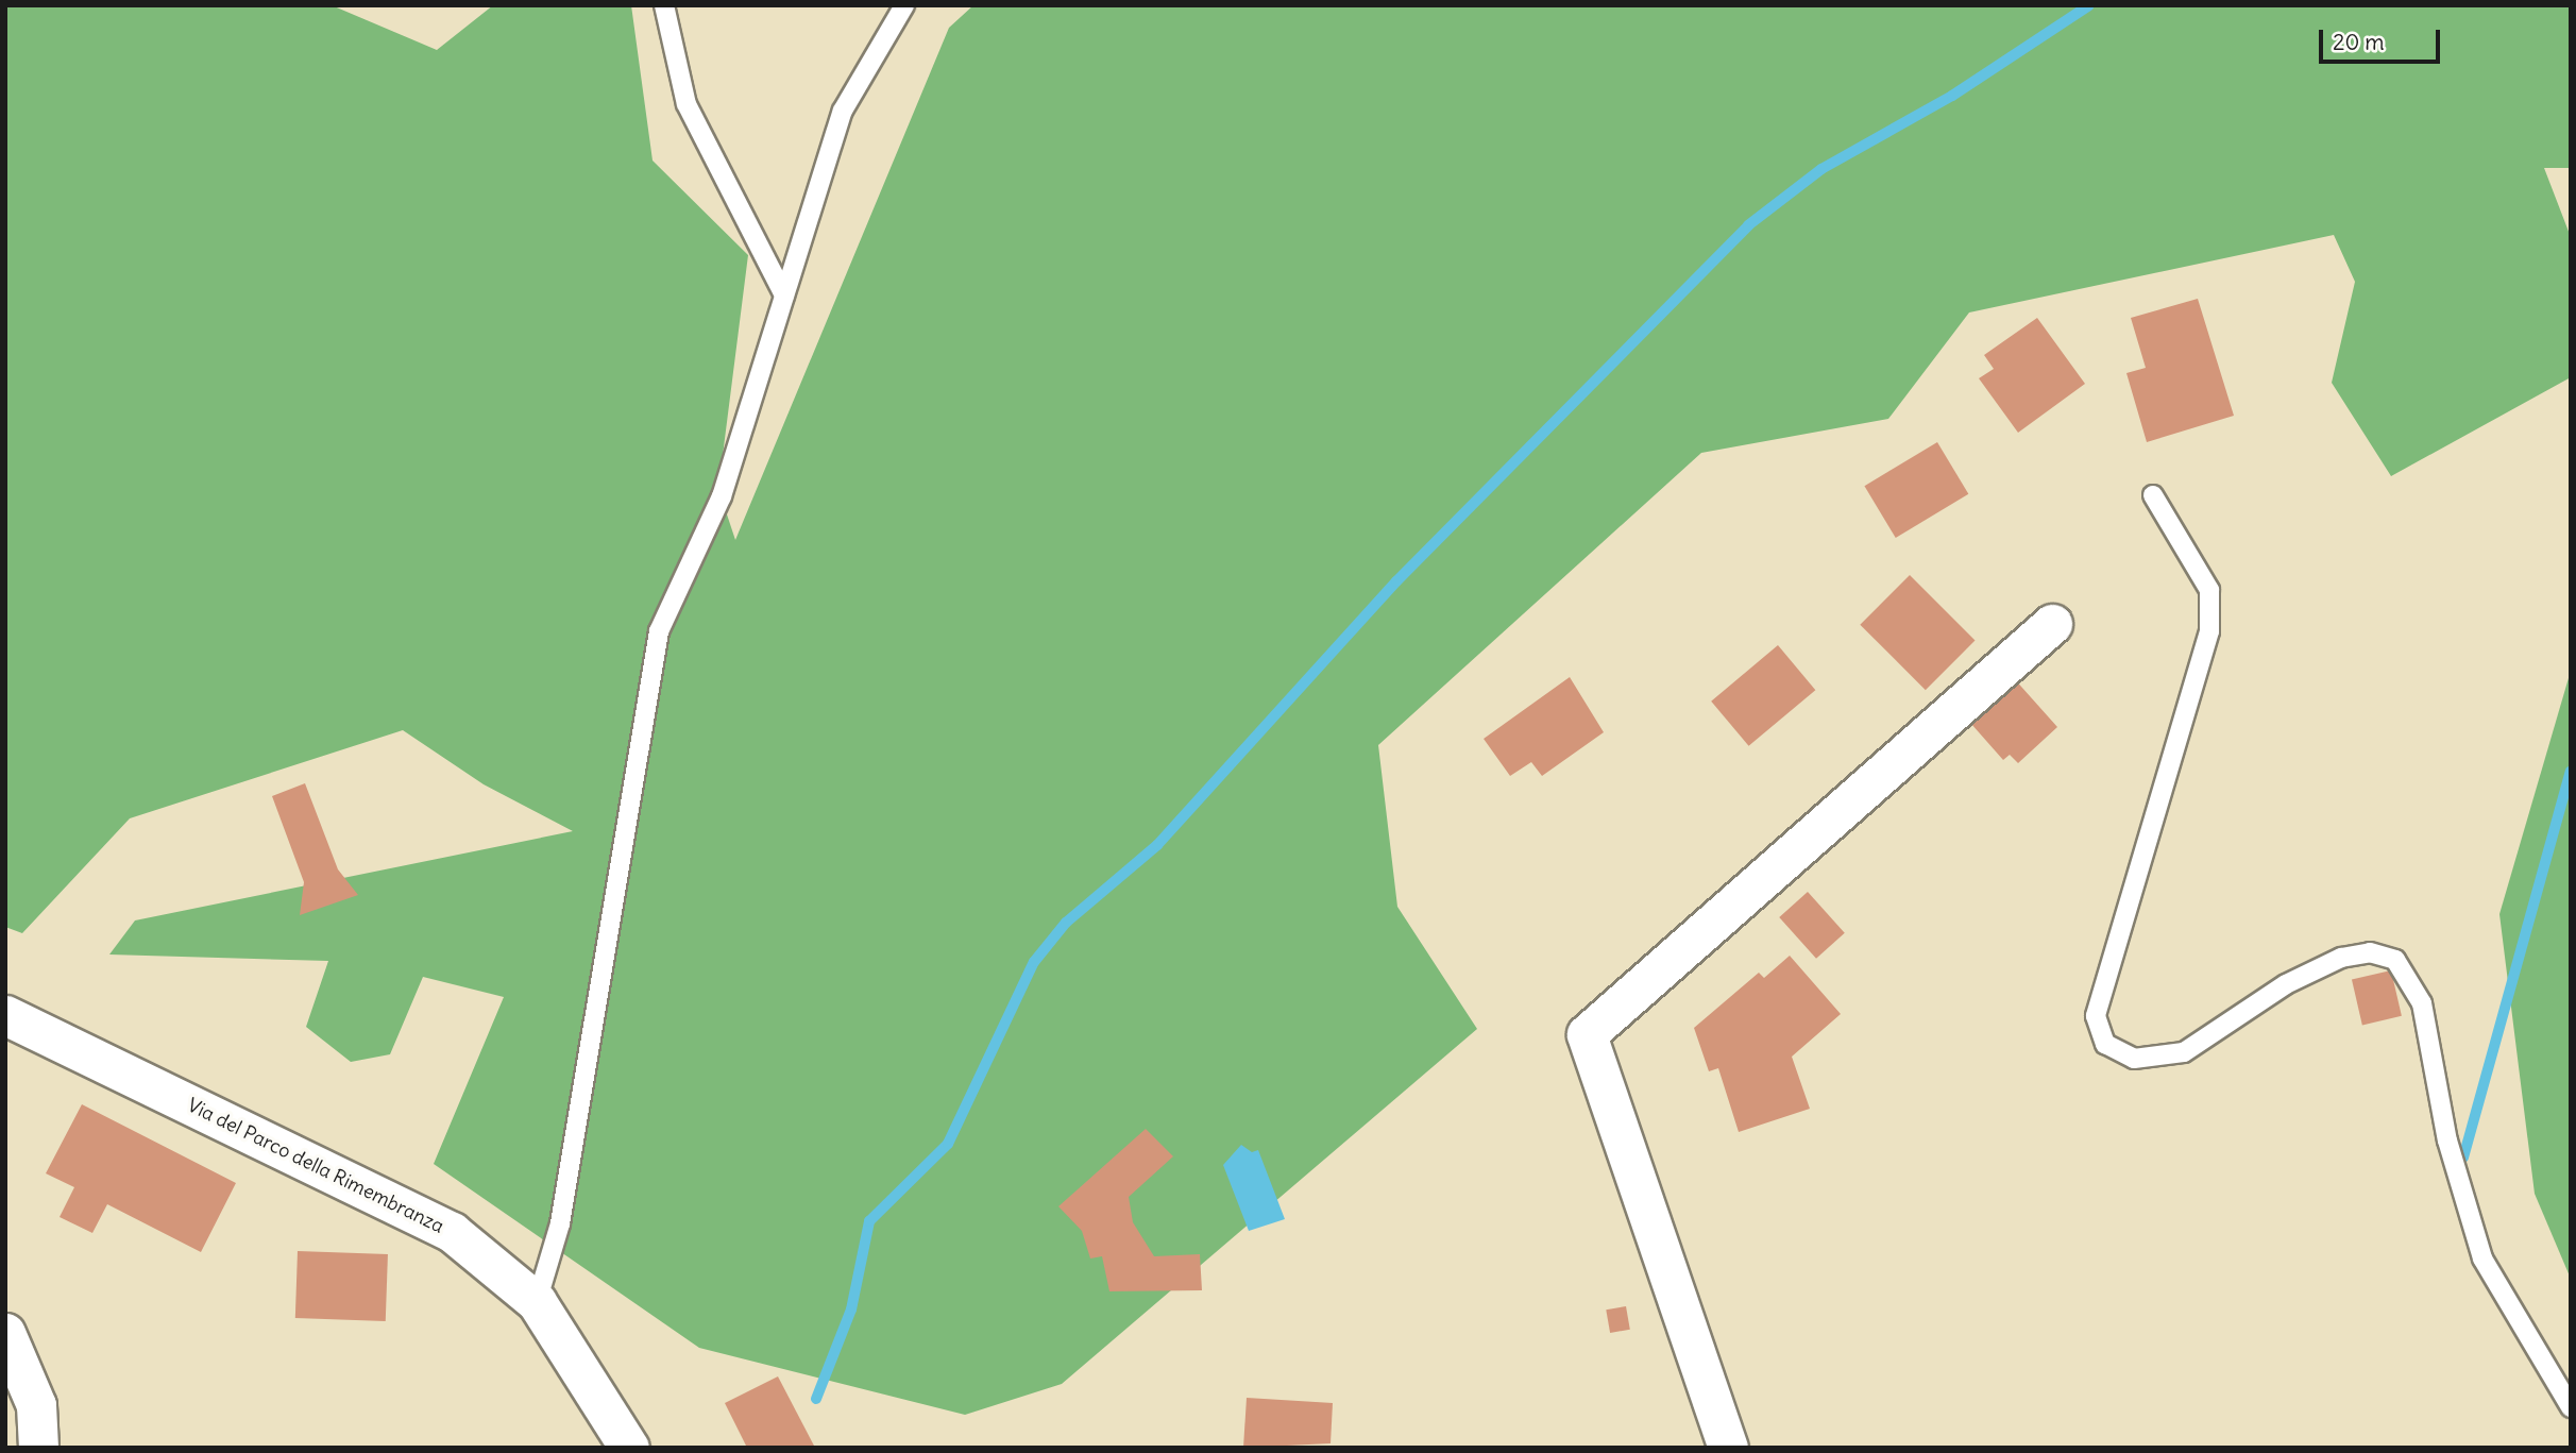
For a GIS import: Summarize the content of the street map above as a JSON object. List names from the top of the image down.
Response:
{
  "streets": {
    "street": ["Via del Parco della Rimembranza"]
  },
  "scale_bar": "20 m"
}
